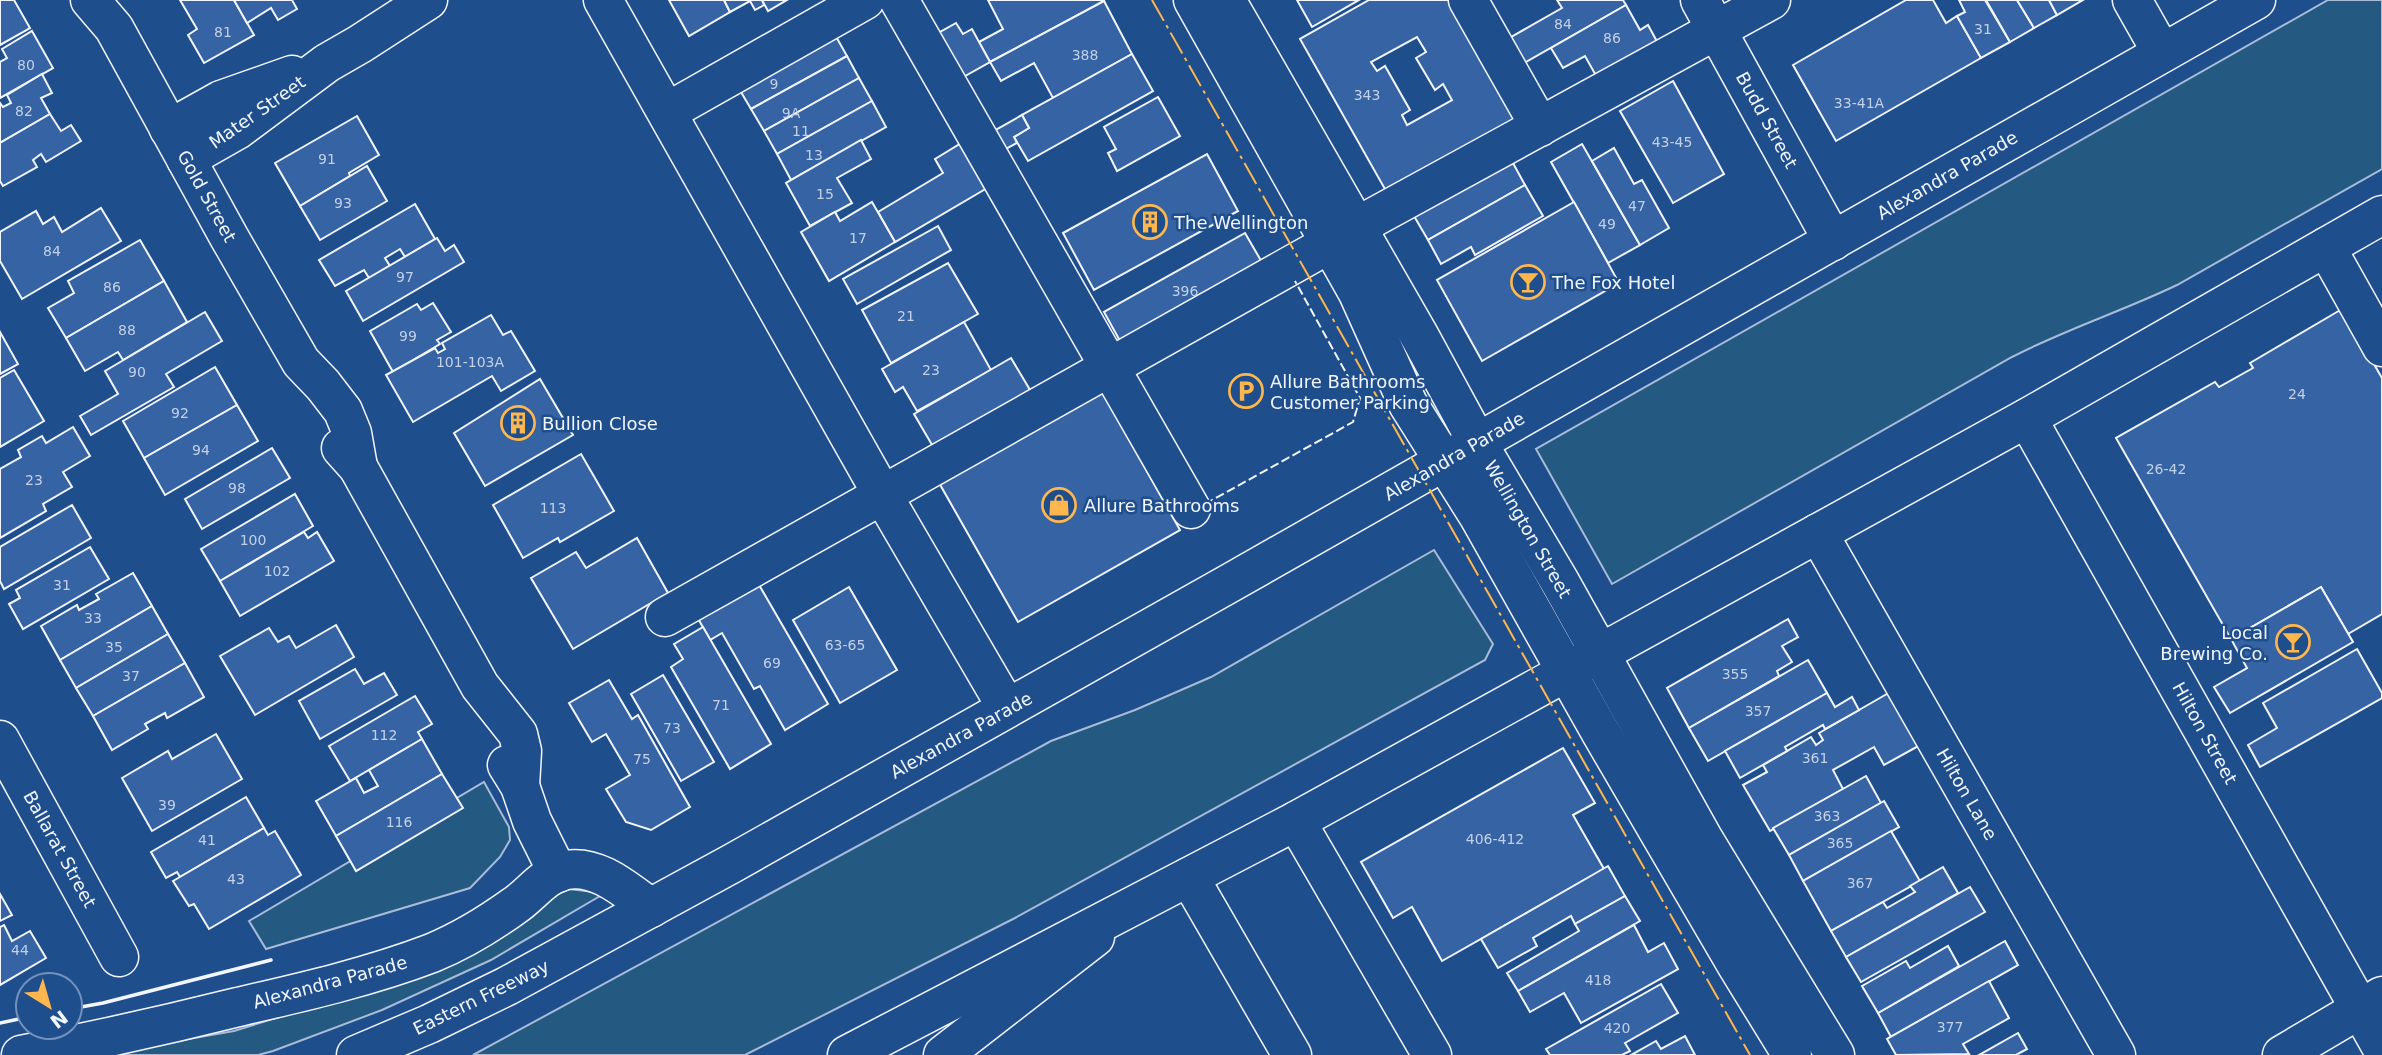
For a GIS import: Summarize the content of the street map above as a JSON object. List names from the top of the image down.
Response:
{
  "streets": {
    "main road": [
      "Mater Street",
      "Budd Street",
      "Alexandra Parade",
      "Gold Street",
      "Wellington Street",
      "Hilton Street",
      "Hilton Lane",
      "Ballarat Street",
      "Eastern Freeway"
    ]
  },
  "crossings": [
    ["Mater Street", "Gold Street"],
    ["Budd Street", "Alexandra Parade"],
    ["Alexandra Parade", "Gold Street"],
    ["Alexandra Parade", "Wellington Street"],
    ["Alexandra Parade", "Eastern Freeway"]
  ],
  "places": {
    "building": ["The Wellington", "Bullion Close"],
    "bar": ["The Fox Hotel", "Local Brewing Co."],
    "parking": ["Allure Bathrooms Customer Parking"],
    "shop": ["Allure Bathrooms"]
  },
  "house_numbers": [
    "84",
    "31",
    "81",
    "86",
    "388",
    "80",
    "9",
    "343",
    "33-41A",
    "82",
    "9A",
    "11",
    "43-45",
    "13",
    "91",
    "15",
    "93",
    "47",
    "49",
    "17",
    "84",
    "97",
    "86",
    "396",
    "21",
    "88",
    "99",
    "101-103A",
    "23",
    "90",
    "24",
    "92",
    "94",
    "26-42",
    "23",
    "98",
    "113",
    "100",
    "102",
    "31",
    "33",
    "63-65",
    "35",
    "69",
    "355",
    "37",
    "71",
    "357",
    "73",
    "112",
    "361",
    "75",
    "39",
    "363",
    "116",
    "406-412",
    "41",
    "365",
    "43",
    "367",
    "44",
    "418",
    "377",
    "420"
  ],
  "north": "bottom right"
}
